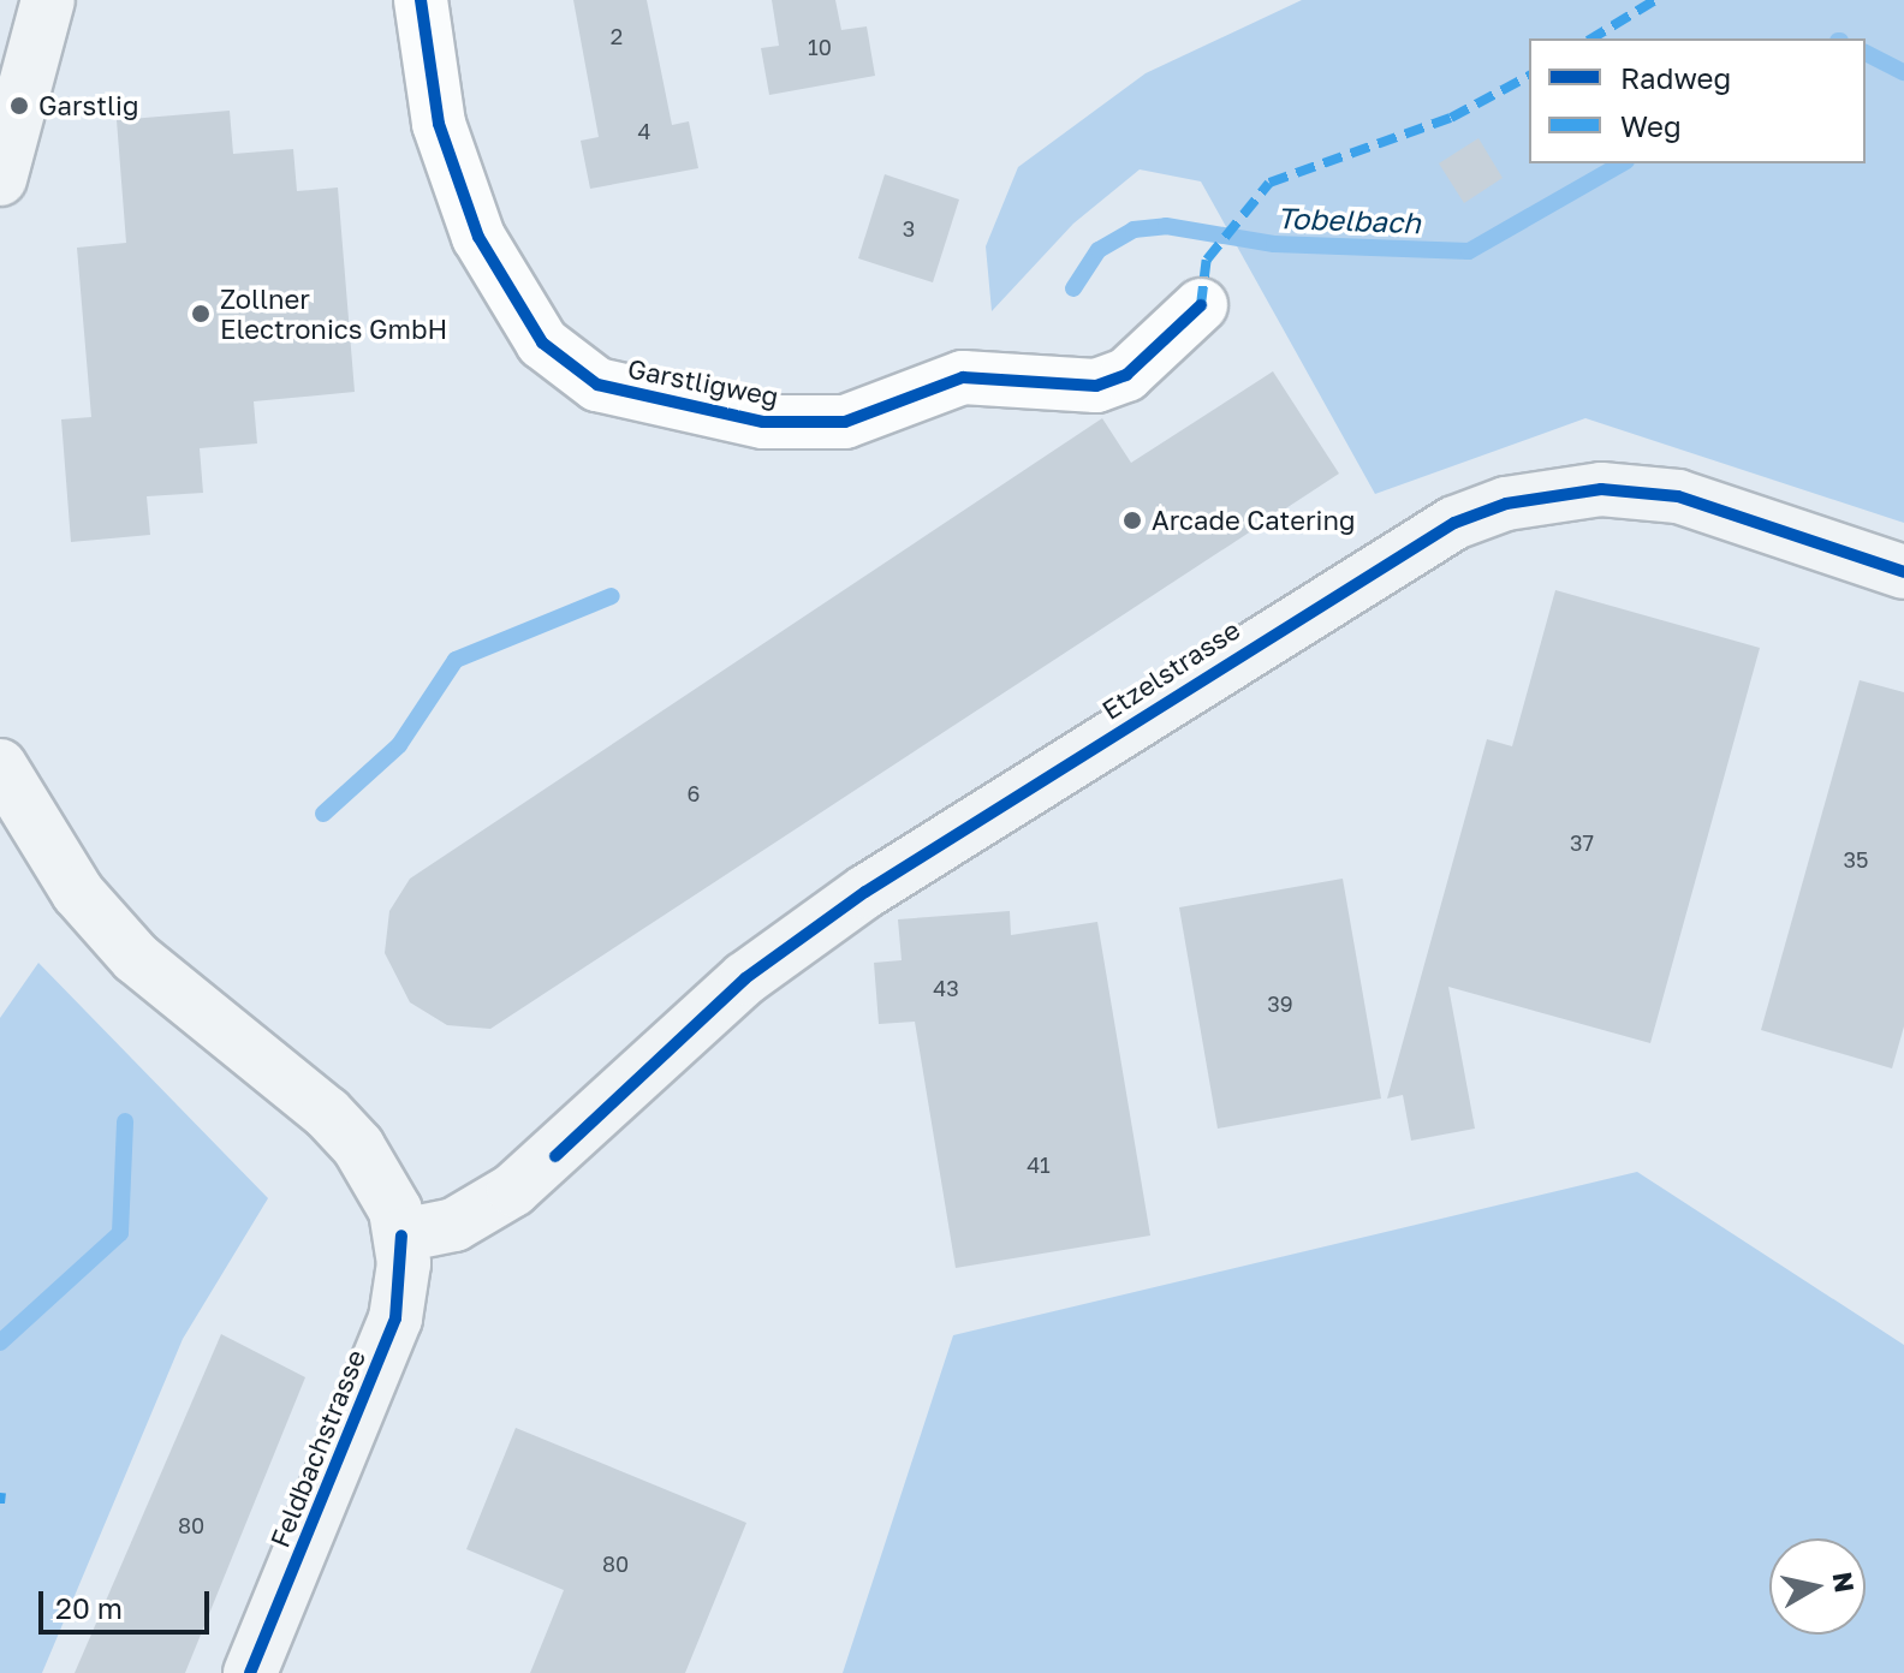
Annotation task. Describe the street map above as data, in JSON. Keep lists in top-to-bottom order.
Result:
{
  "streets": {
    "street": ["Garstligweg", "Etzelstrasse", "Feldbachstrasse"]
  },
  "crossings": [
    ["Etzelstrasse", "Feldbachstrasse"]
  ],
  "water": ["Tobelbach"],
  "places": ["Garstlig", "Zollner Electronics GmbH", "Arcade Catering"],
  "house_numbers": [
    "2",
    "10",
    "4",
    "3",
    "6",
    "37",
    "35",
    "43",
    "39",
    "41",
    "80",
    "80"
  ],
  "legend": ["Radweg", "Weg"],
  "scale_bar": "20 m",
  "north": "right"
}
